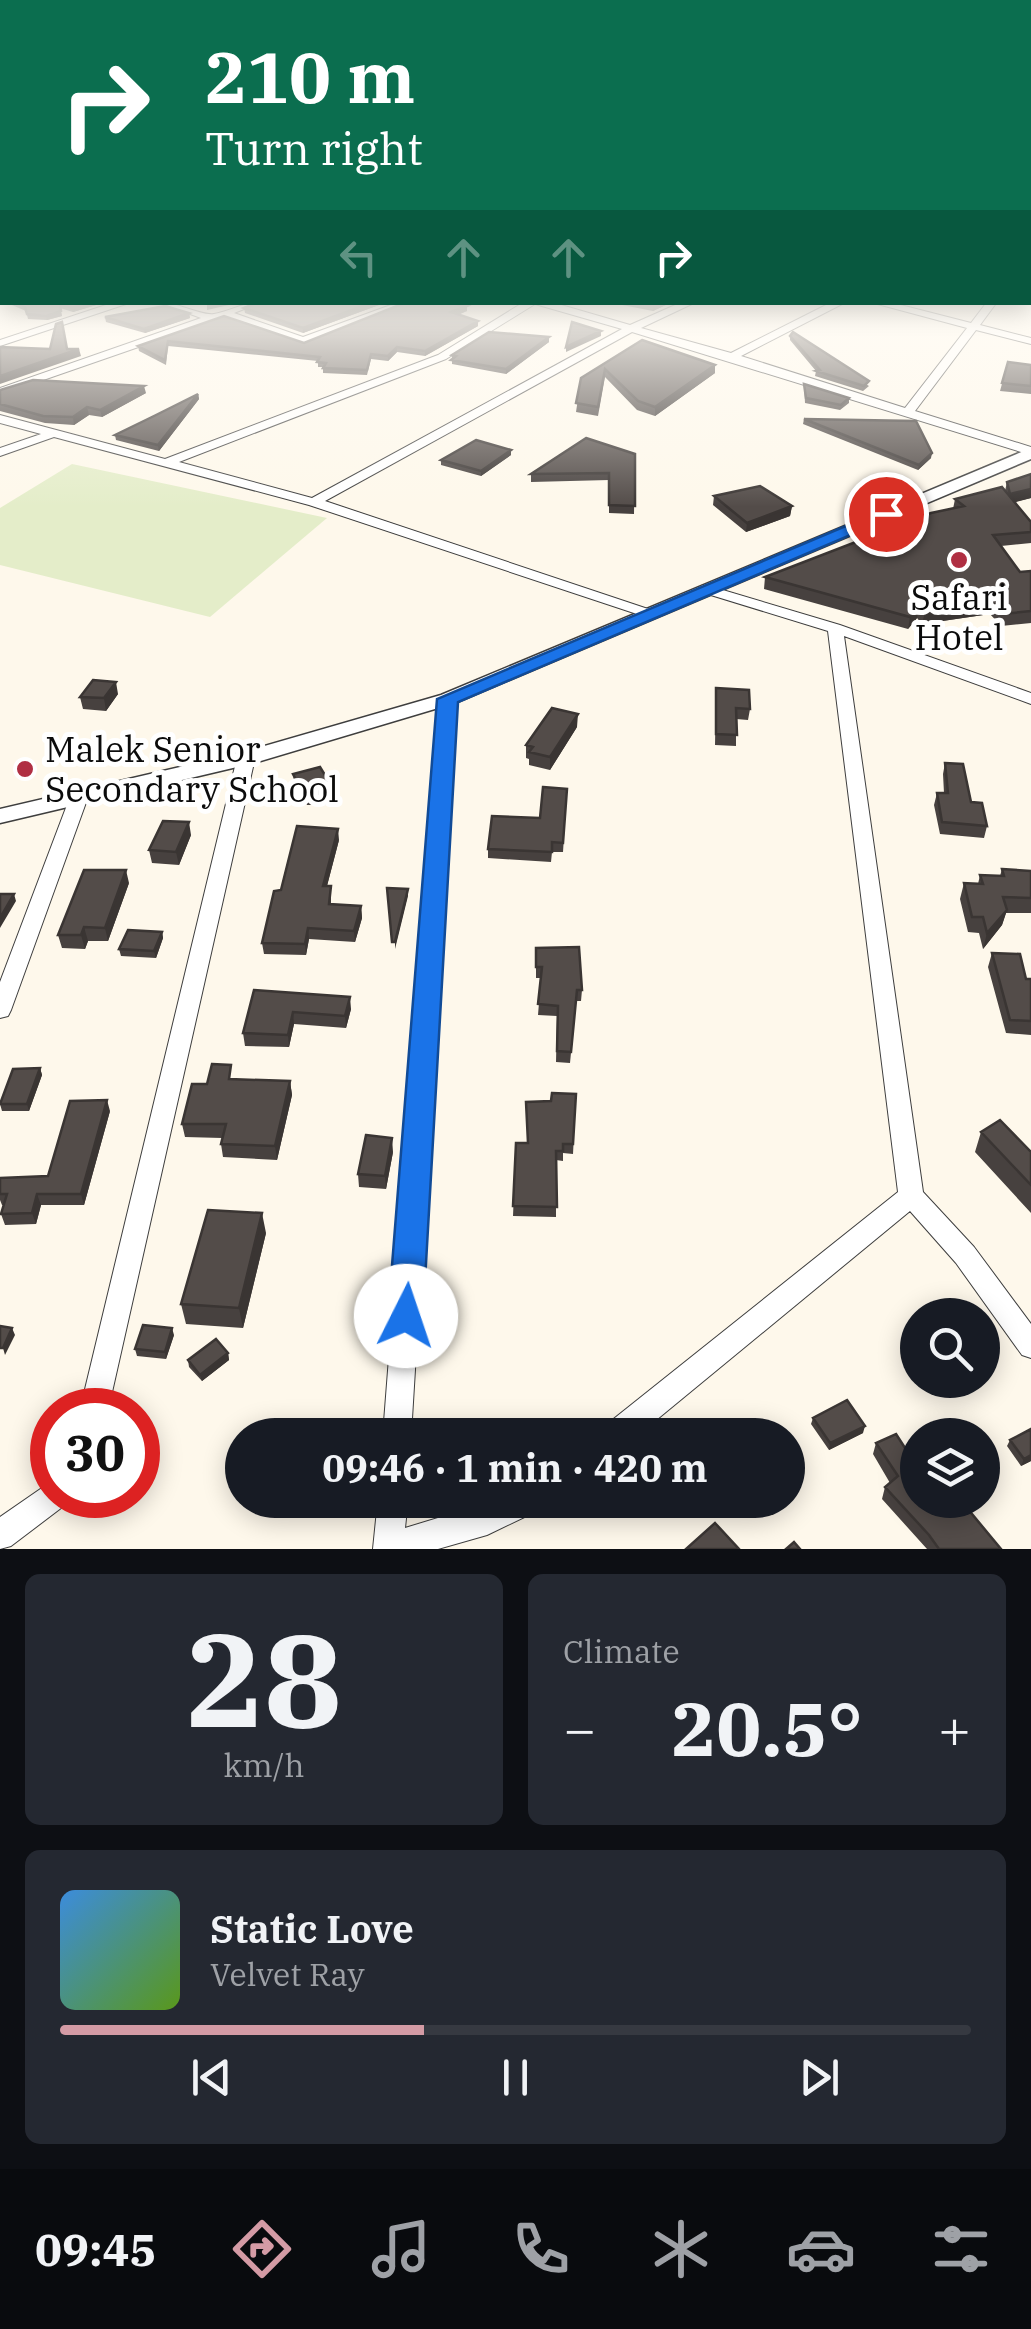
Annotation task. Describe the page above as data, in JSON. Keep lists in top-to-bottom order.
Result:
{
  "places": ["Safari Hotel", "Malek Senior Secondary School"],
  "page": {
    "turn": ["210 m", "Turn right"],
    "limit": "30",
    "trip": "09:46 · 1 min · 420 m",
    "tile": [
      ["28", "km/h"],
      "Climate"
    ],
    "heat": ["−", "20.5°", "+"],
    "song": ["Static Love", "Velvet Ray"],
    "tabs": "09:45"
  }
}
